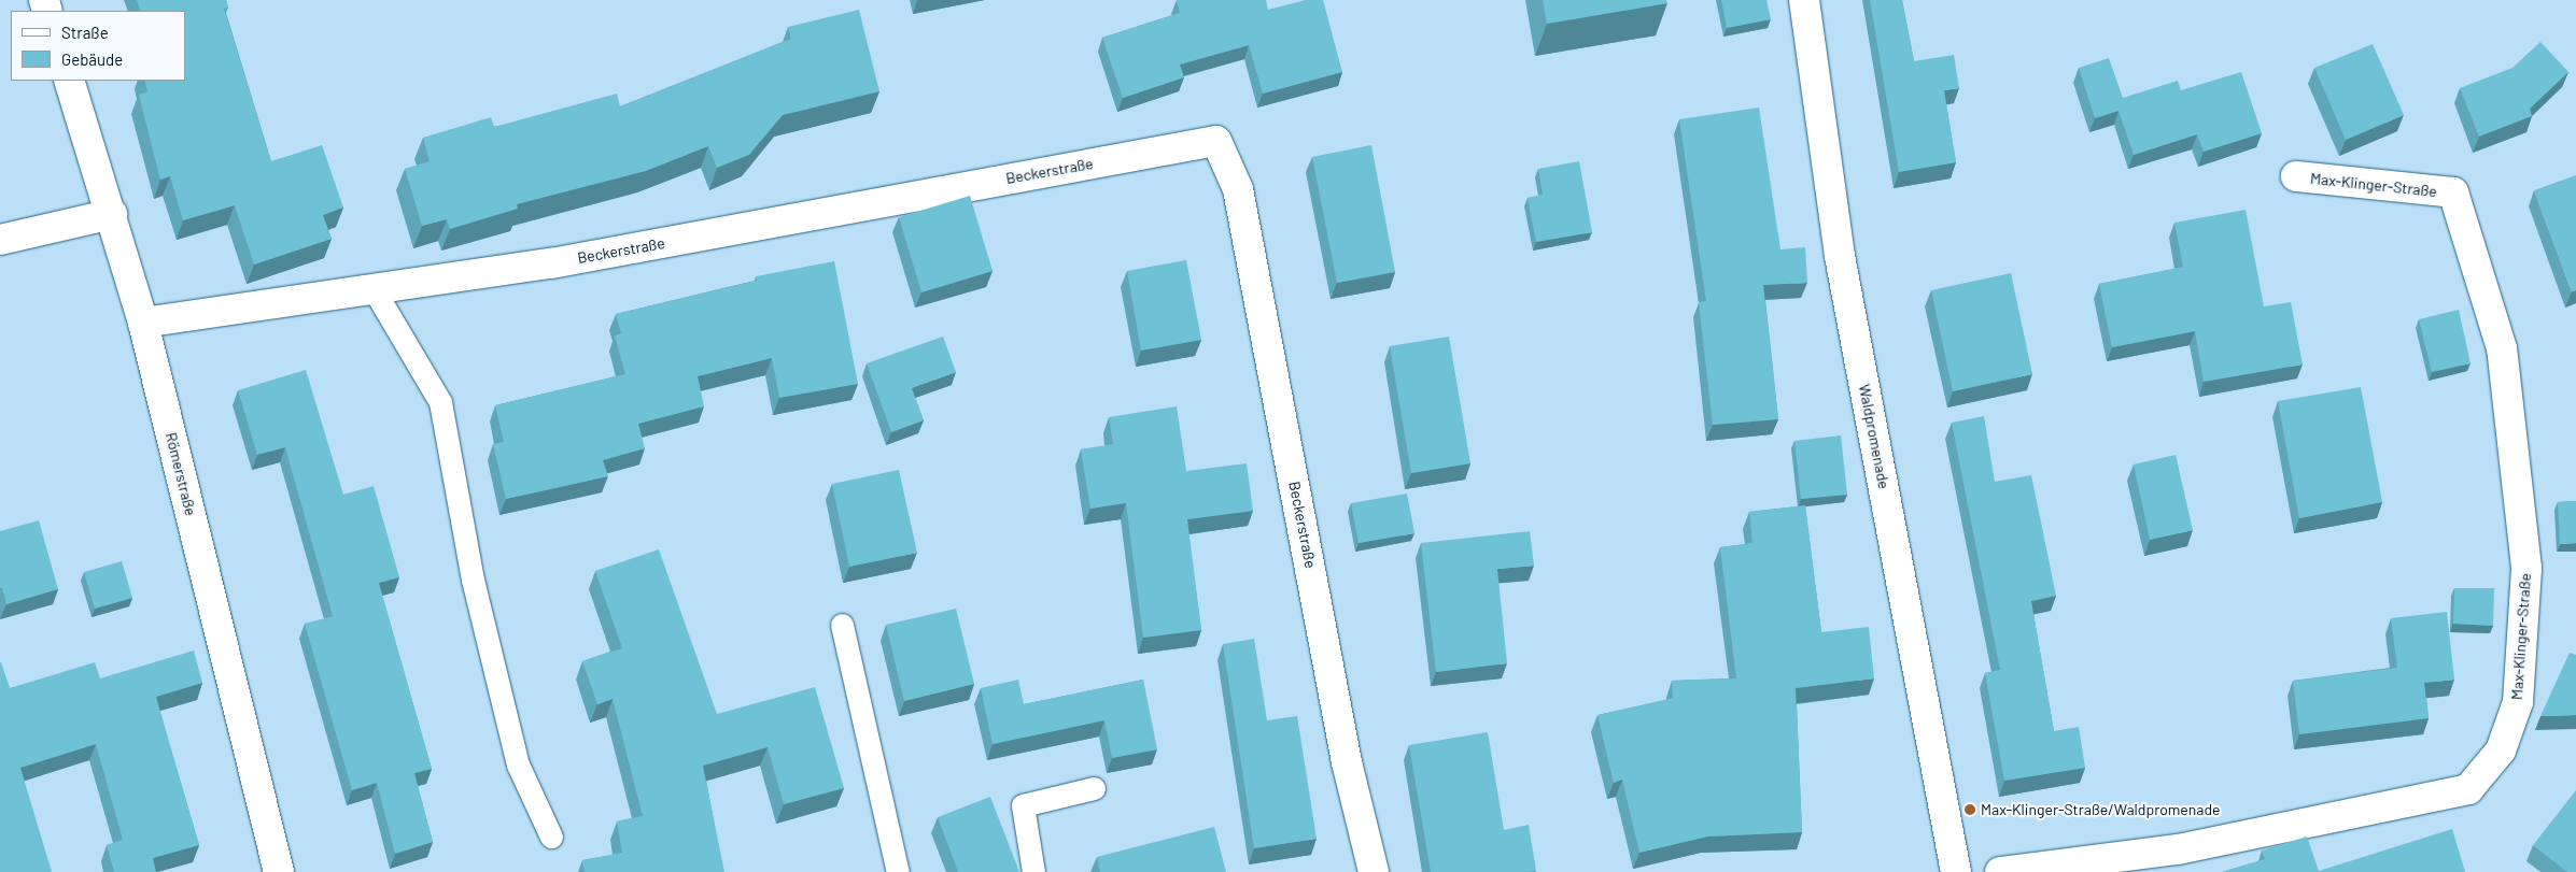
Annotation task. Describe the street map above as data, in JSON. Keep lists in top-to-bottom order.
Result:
{
  "streets": {
    "street": [
      "Beckerstraße",
      "Max-Klinger-Straße",
      "Waldpromenade",
      "Römerstraße"
    ]
  },
  "crossings": [
    ["Beckerstraße", "Römerstraße"]
  ],
  "places": ["Max-Klinger-Straße/Waldpromenade"],
  "legend": ["Straße", "Gebäude"]
}
